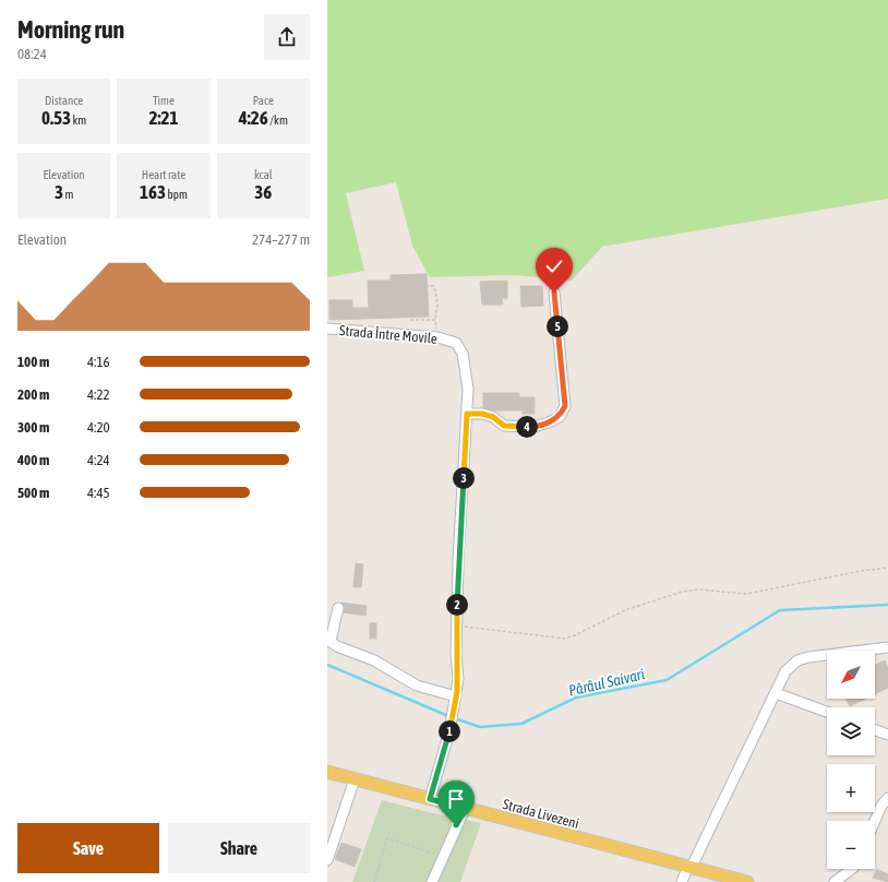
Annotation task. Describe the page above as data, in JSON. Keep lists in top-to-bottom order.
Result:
{
  "streets": {
    "main road": ["Strada Livezeni"],
    "street": ["Strada Între Movile"]
  },
  "crossings": [
    ["Strada Între Movile", "Strada Livezeni"]
  ],
  "water": ["Pârâul Saivari"],
  "north": "bottom left",
  "page": {
    "heading": ["Morning run", "08:24"],
    "stats": [
      ["Distance", "0.53 km"],
      ["Time", "2:21"],
      ["Pace", "4:26 /km"],
      ["Elevation", "3 m"],
      ["Heart rate", "163 bpm"],
      ["kcal", "36"]
    ],
    "chart": ["Elevation", "274–277 m"],
    "pins": [
      "5",
      "4",
      "3",
      "2",
      "1"
    ],
    "list": [
      {
        "name": "100 m",
        "note": "4:16"
      },
      {
        "name": "200 m",
        "note": "4:22"
      },
      {
        "name": "300 m",
        "note": "4:20"
      },
      {
        "name": "400 m",
        "note": "4:24"
      },
      {
        "name": "500 m",
        "note": "4:45"
      }
    ],
    "map_buttons": ["+", "−"],
    "buttons": ["Save", "Share"]
  }
}
